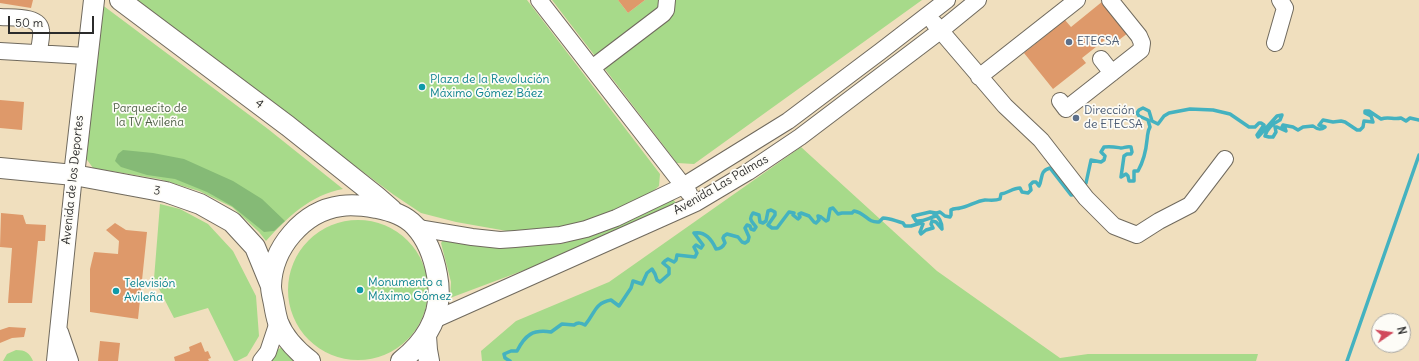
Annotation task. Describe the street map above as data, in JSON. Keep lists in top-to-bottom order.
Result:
{
  "streets": {
    "main road": ["4", "Avenida de los Deportes", "3"],
    "street": ["Avenida Las Palmas"]
  },
  "crossings": [
    ["Avenida de los Deportes", "3"]
  ],
  "parks": ["Parquecito de la TV Avileña"],
  "places": [
    "ETECSA",
    "Plaza de la Revolución Máximo Gómez Báez",
    "Dirección de ETECSA",
    "Monumento a Máximo Gómez",
    "Televisión Avileña"
  ],
  "scale_bar": "50 m",
  "north": "right"
}
